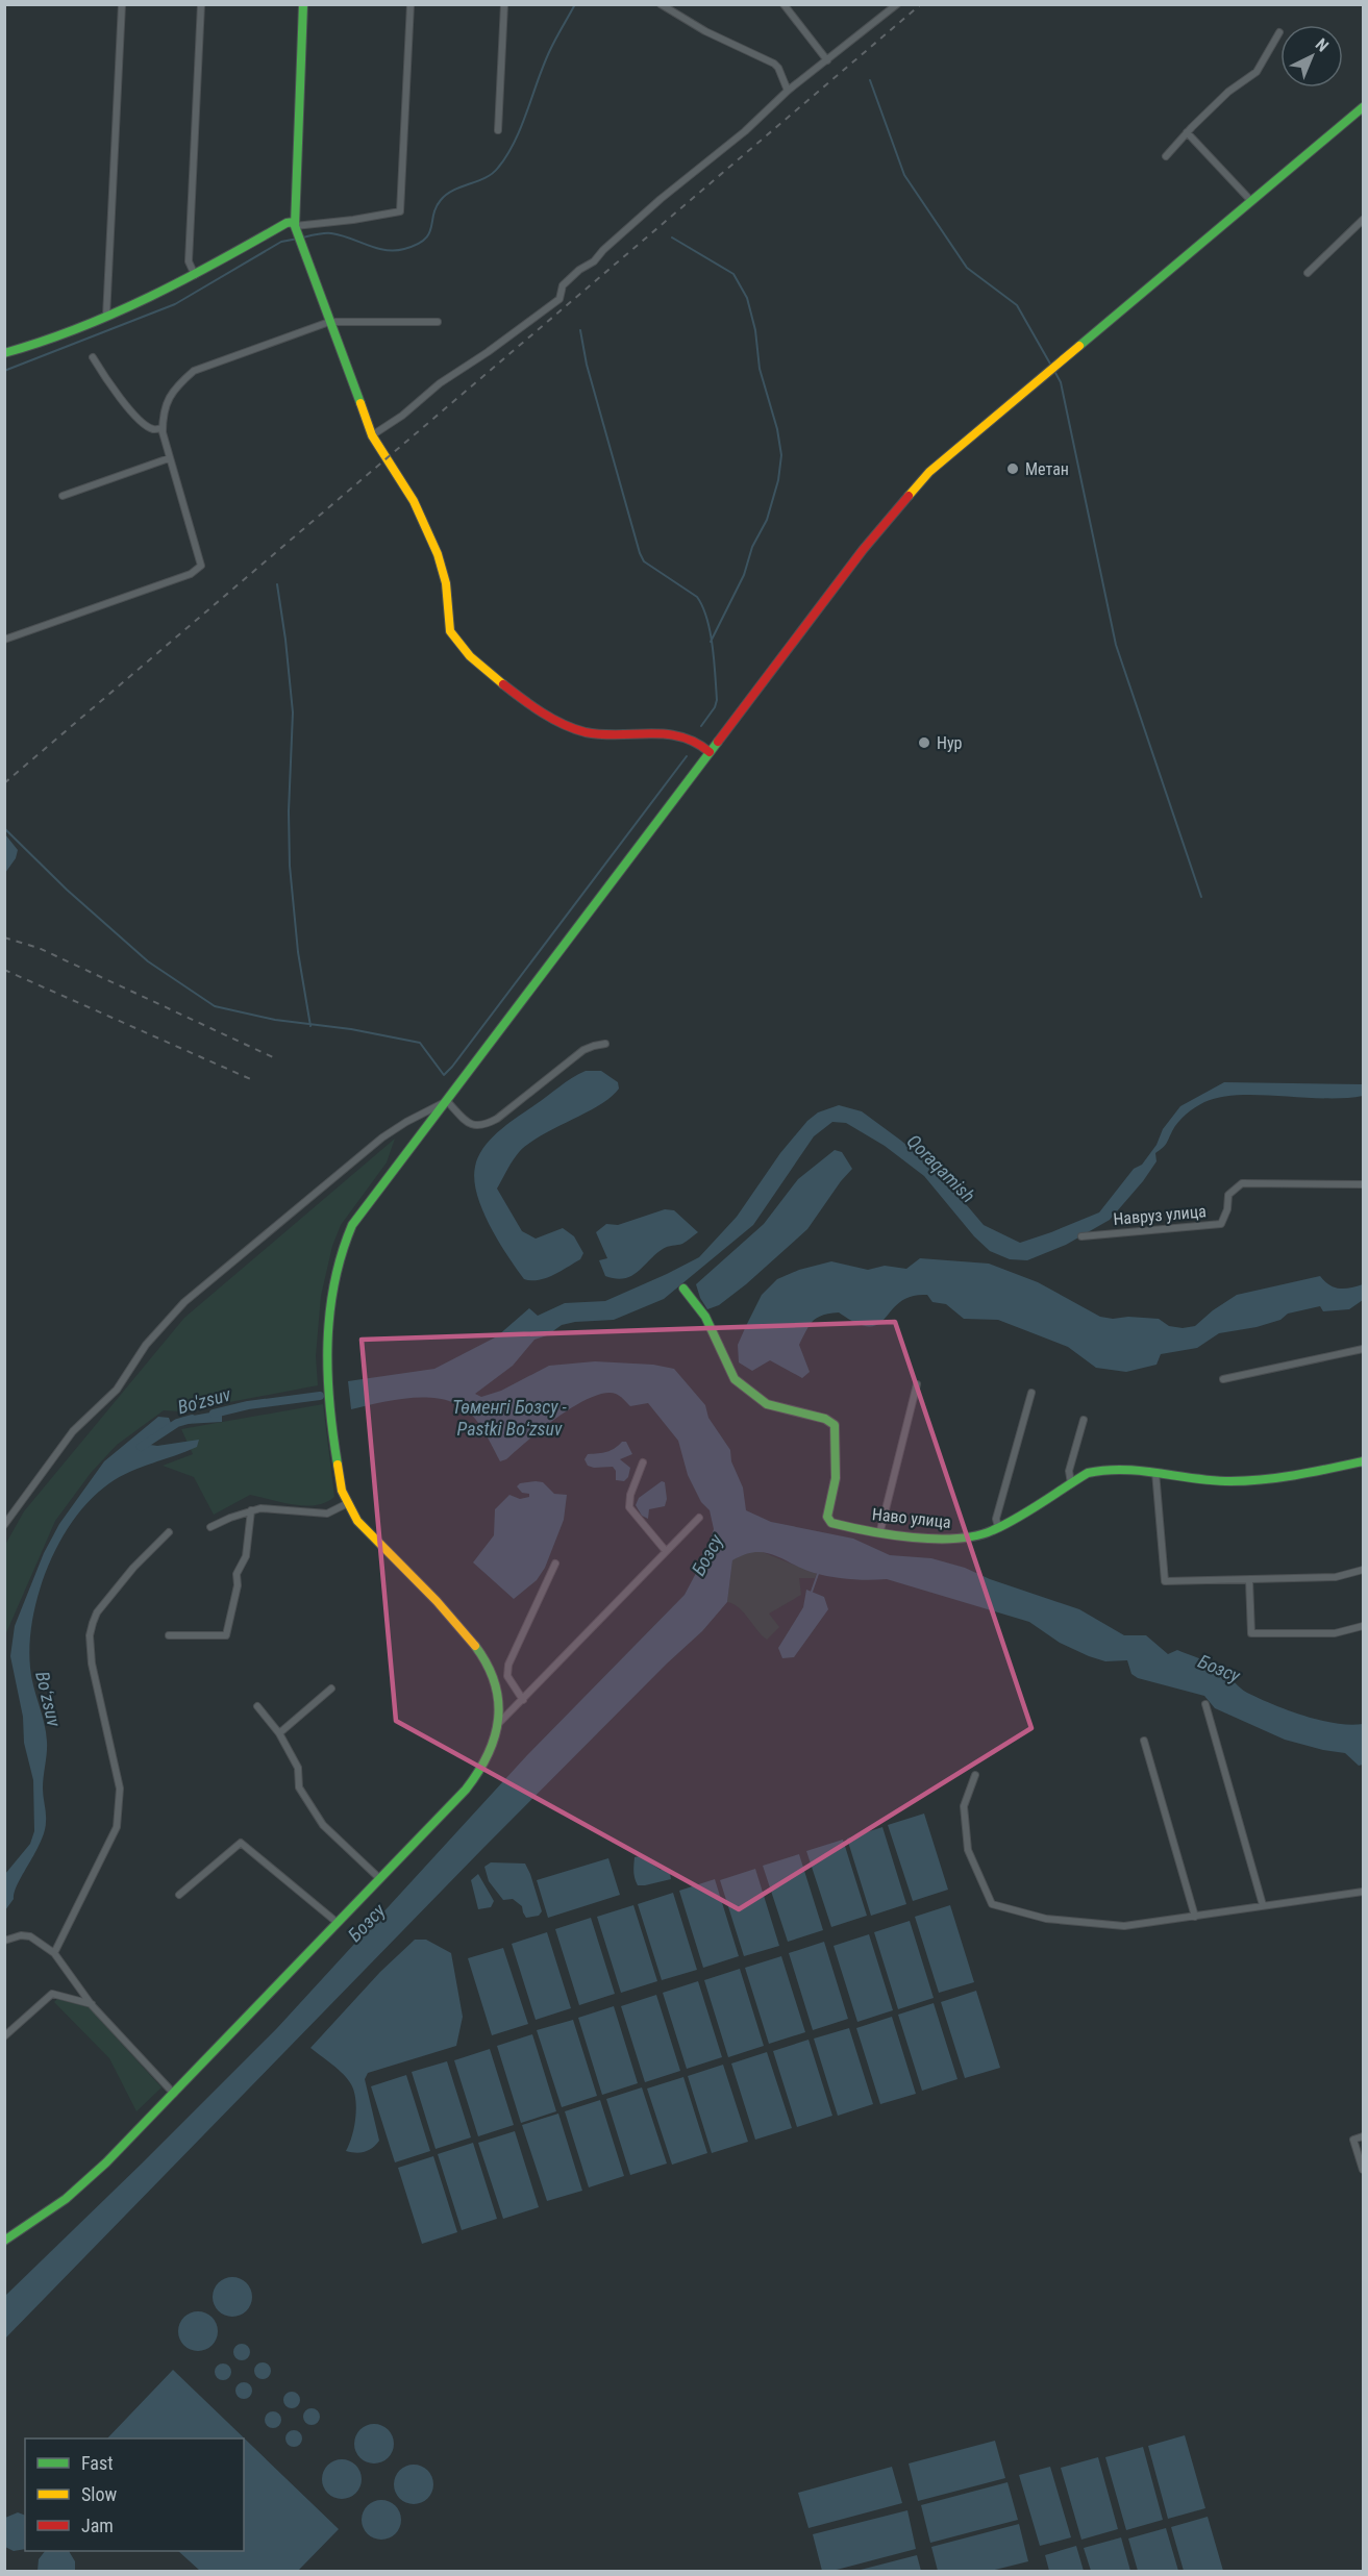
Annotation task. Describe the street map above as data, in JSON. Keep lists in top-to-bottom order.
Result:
{
  "streets": {
    "main road": ["Наво улица"],
    "street": ["Навруз улица"]
  },
  "water": [
    "Qoraqamish",
    "Bo'zsuv",
    "Төменгі Бозсу - Pastki Boʻzsuv",
    "Бозсу",
    "Boʻzsuv"
  ],
  "places": ["Метан", "Нур"],
  "legend": ["Fast", "Slow", "Jam"],
  "north": "top right"
}
